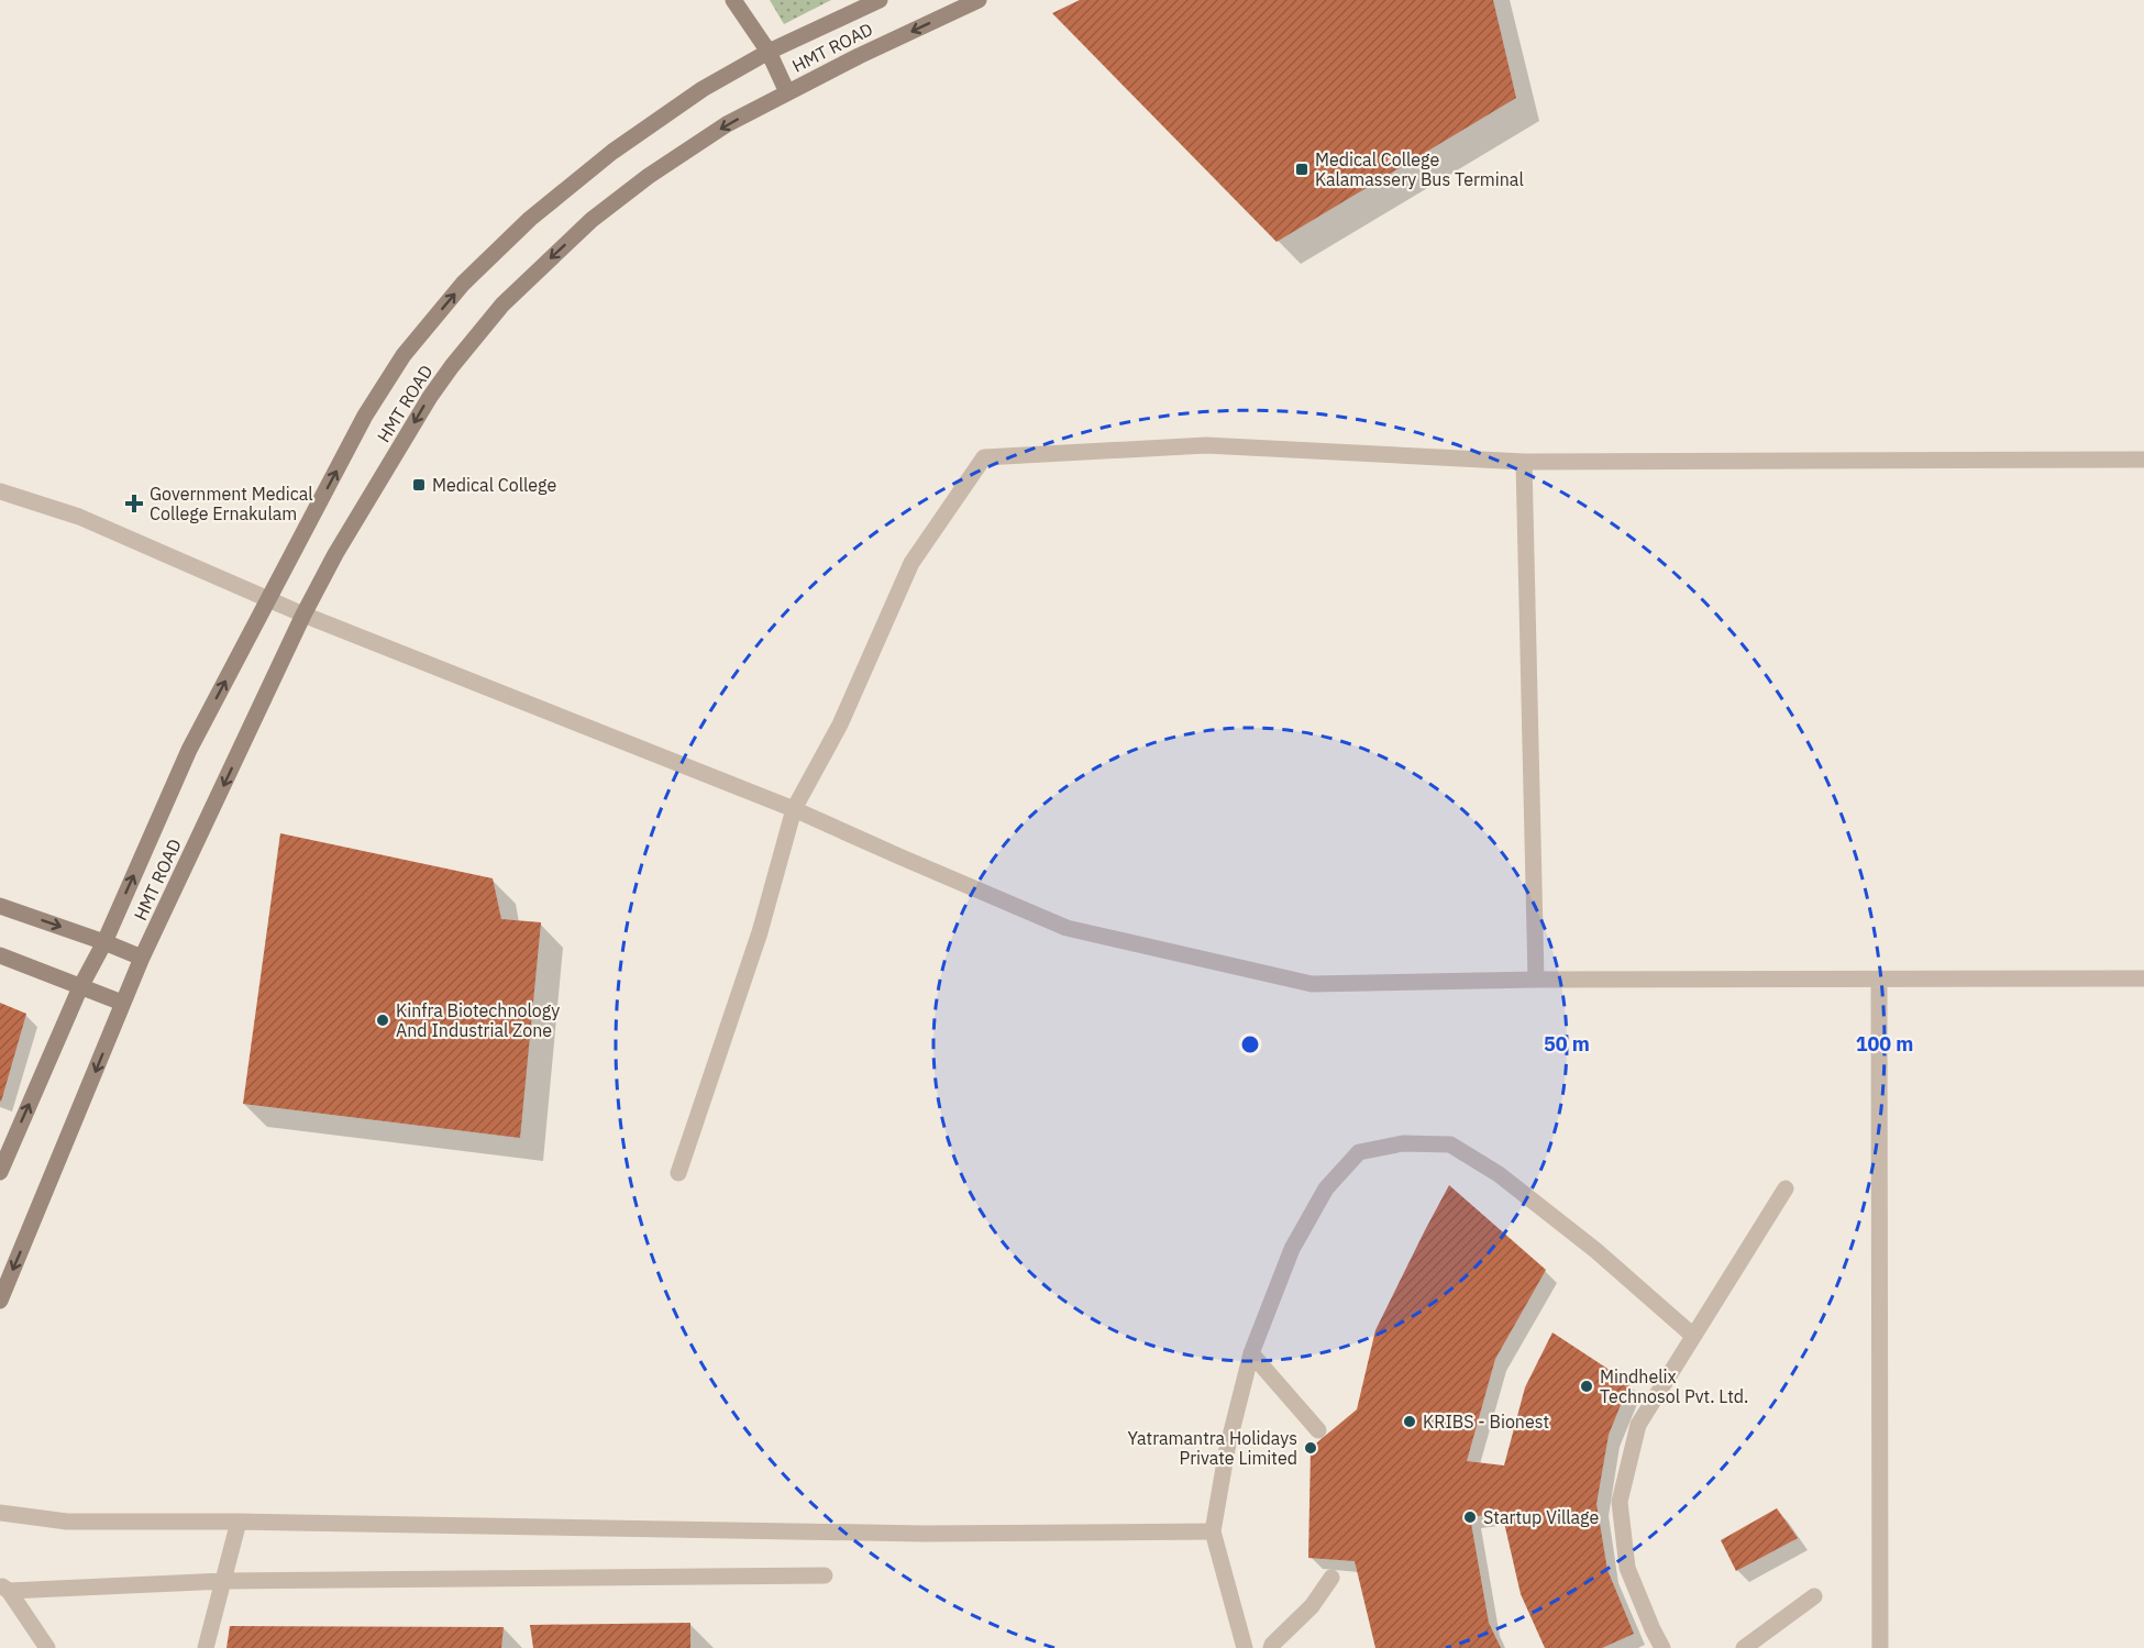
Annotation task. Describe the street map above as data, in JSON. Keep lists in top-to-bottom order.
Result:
{
  "streets": {
    "main road": ["HMT ROAD"]
  },
  "places": {
    "transit": ["Medical College Kalamassery Bus Terminal", "Medical College"],
    "health": ["Government Medical College Ernakulam"],
    "other": [
      "Kinfra Biotechnology And Industrial Zone",
      "Mindhelix Technosol Pvt. Ltd.",
      "KRIBS - Bionest",
      "Yatramantra Holidays Private Limited",
      "Startup Village"
    ]
  },
  "rings": ["50 m", "100 m"]
}
